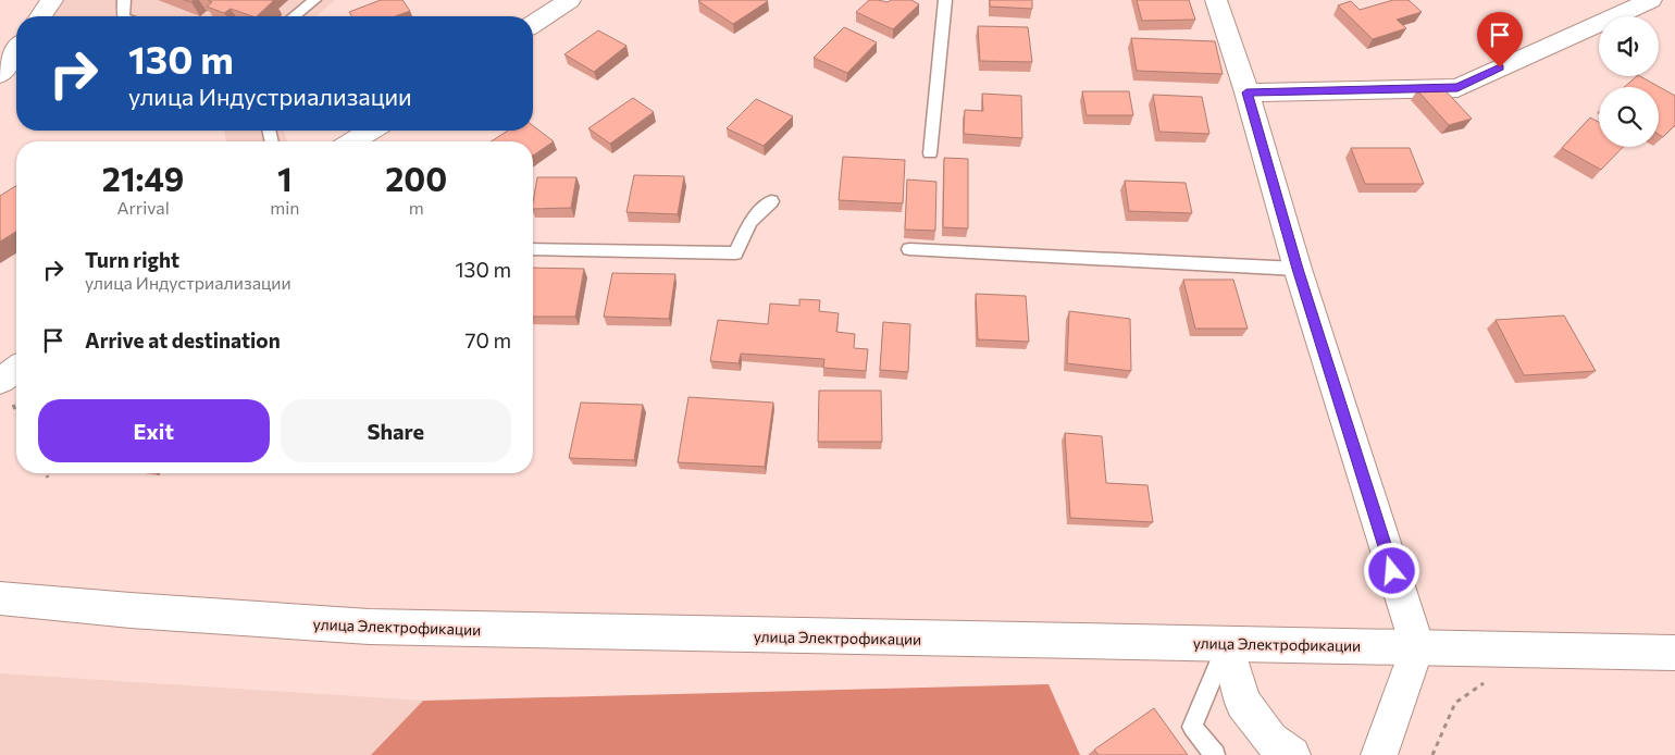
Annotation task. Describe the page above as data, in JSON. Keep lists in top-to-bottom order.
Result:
{
  "streets": {
    "street": ["улица Электрофикации"]
  },
  "page": {
    "turn": ["130 m", "улица Индустриализации"],
    "eta": [
      "21:49",
      "Arrival",
      "1",
      "min",
      "200",
      "m"
    ],
    "list": [
      {
        "name": "Turn right",
        "note": "улица Индустриализации",
        "value": "130 m"
      },
      {
        "name": "Arrive at destination",
        "value": "70 m"
      }
    ],
    "buttons": ["Exit", "Share"]
  }
}
